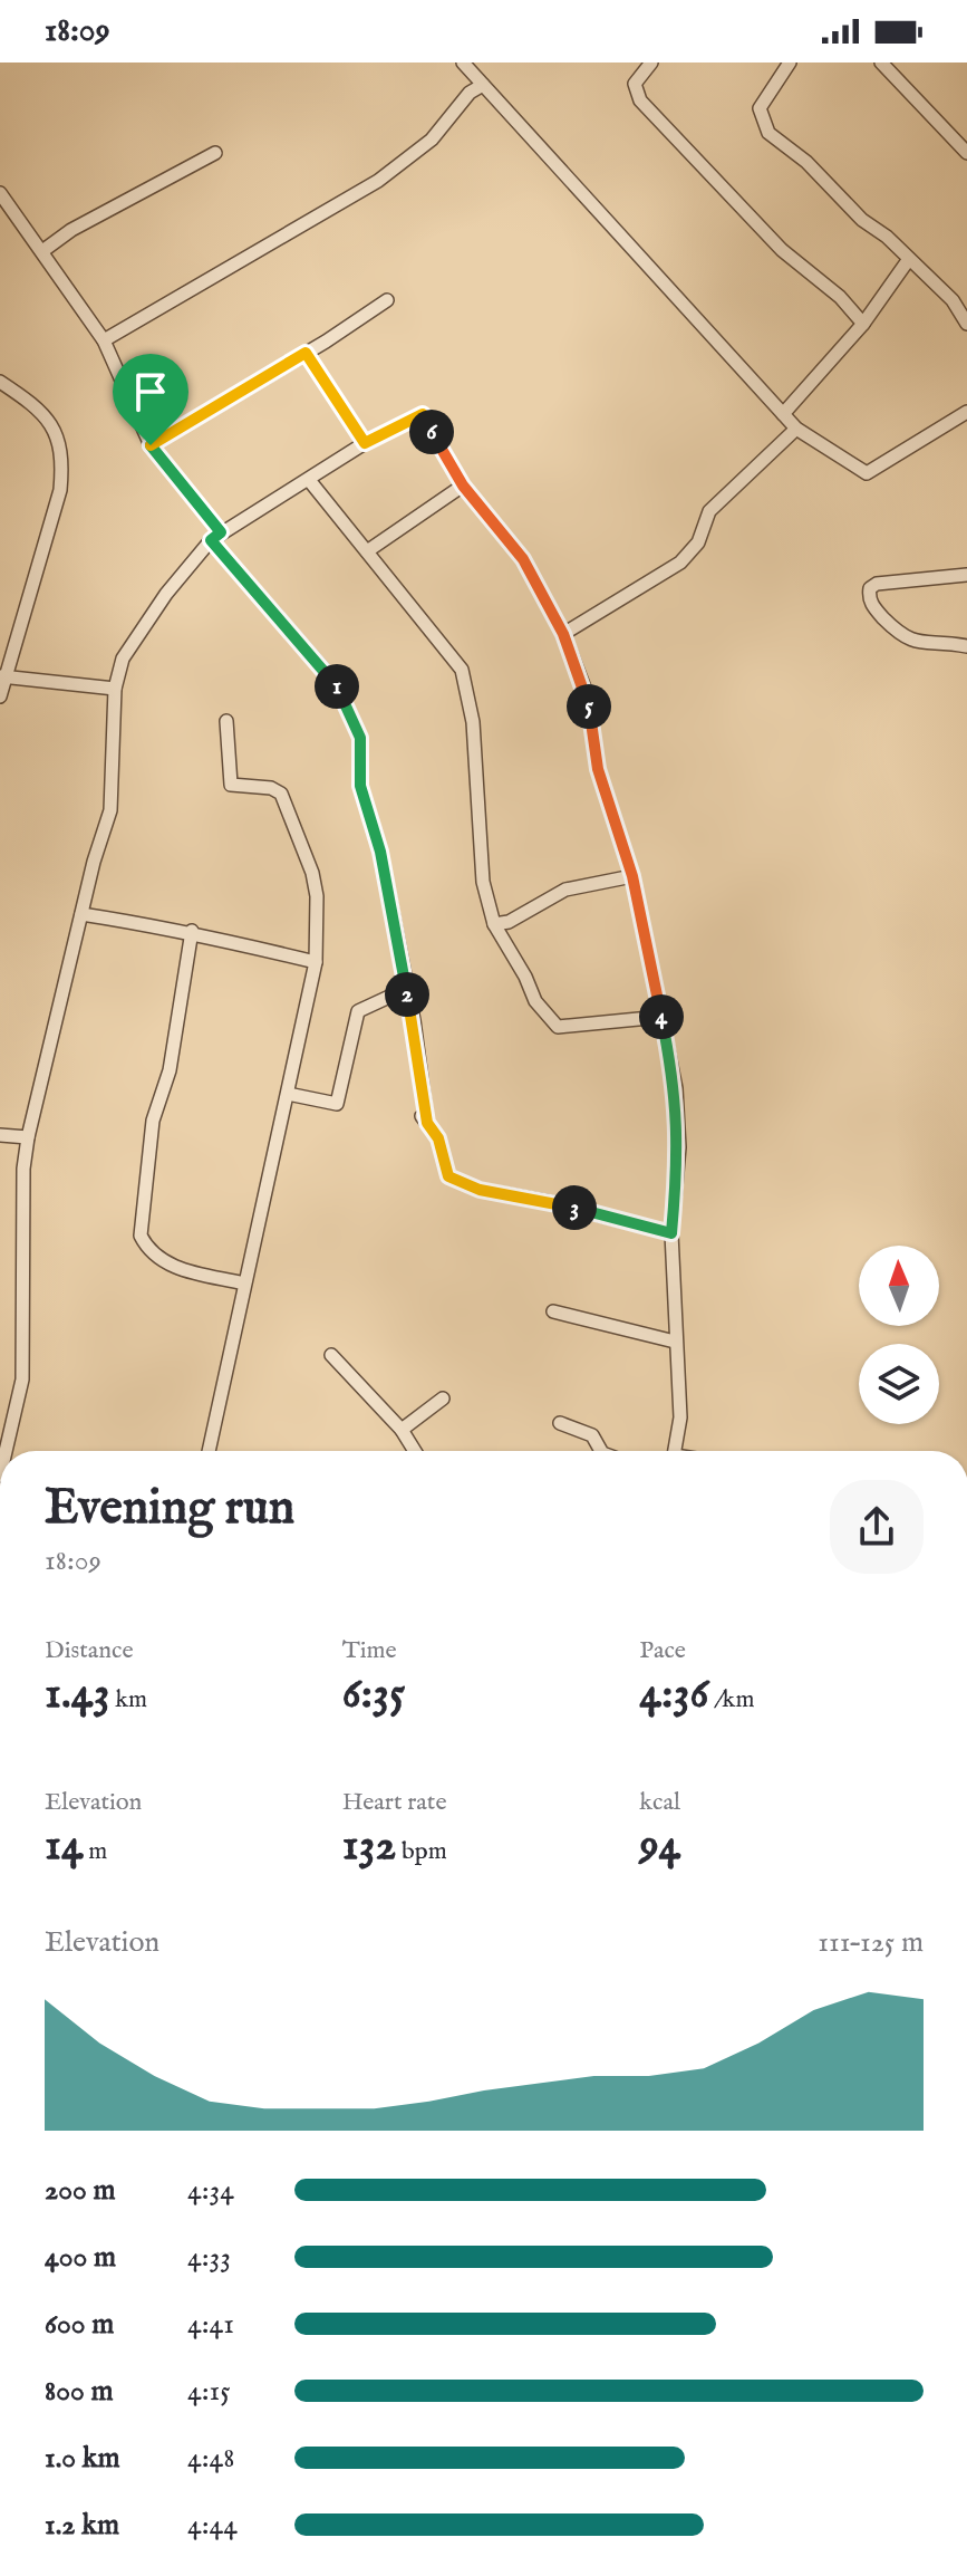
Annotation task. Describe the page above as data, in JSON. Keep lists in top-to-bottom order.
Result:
{
  "north": "top",
  "page": {
    "status": "18:09",
    "pins": [
      "6",
      "1",
      "5",
      "2",
      "4",
      "3"
    ],
    "heading": ["Evening run", "18:09"],
    "stats": [
      ["Distance", "1.43 km"],
      ["Time", "6:35"],
      ["Pace", "4:36 /km"],
      ["Elevation", "14 m"],
      ["Heart rate", "132 bpm"],
      ["kcal", "94"]
    ],
    "chart": ["Elevation", "111–125 m"],
    "list": [
      {
        "name": "200 m",
        "note": "4:34"
      },
      {
        "name": "400 m",
        "note": "4:33"
      },
      {
        "name": "600 m",
        "note": "4:41"
      },
      {
        "name": "800 m",
        "note": "4:15"
      },
      {
        "name": "1.0 km",
        "note": "4:48"
      },
      {
        "name": "1.2 km",
        "note": "4:44"
      }
    ]
  }
}
